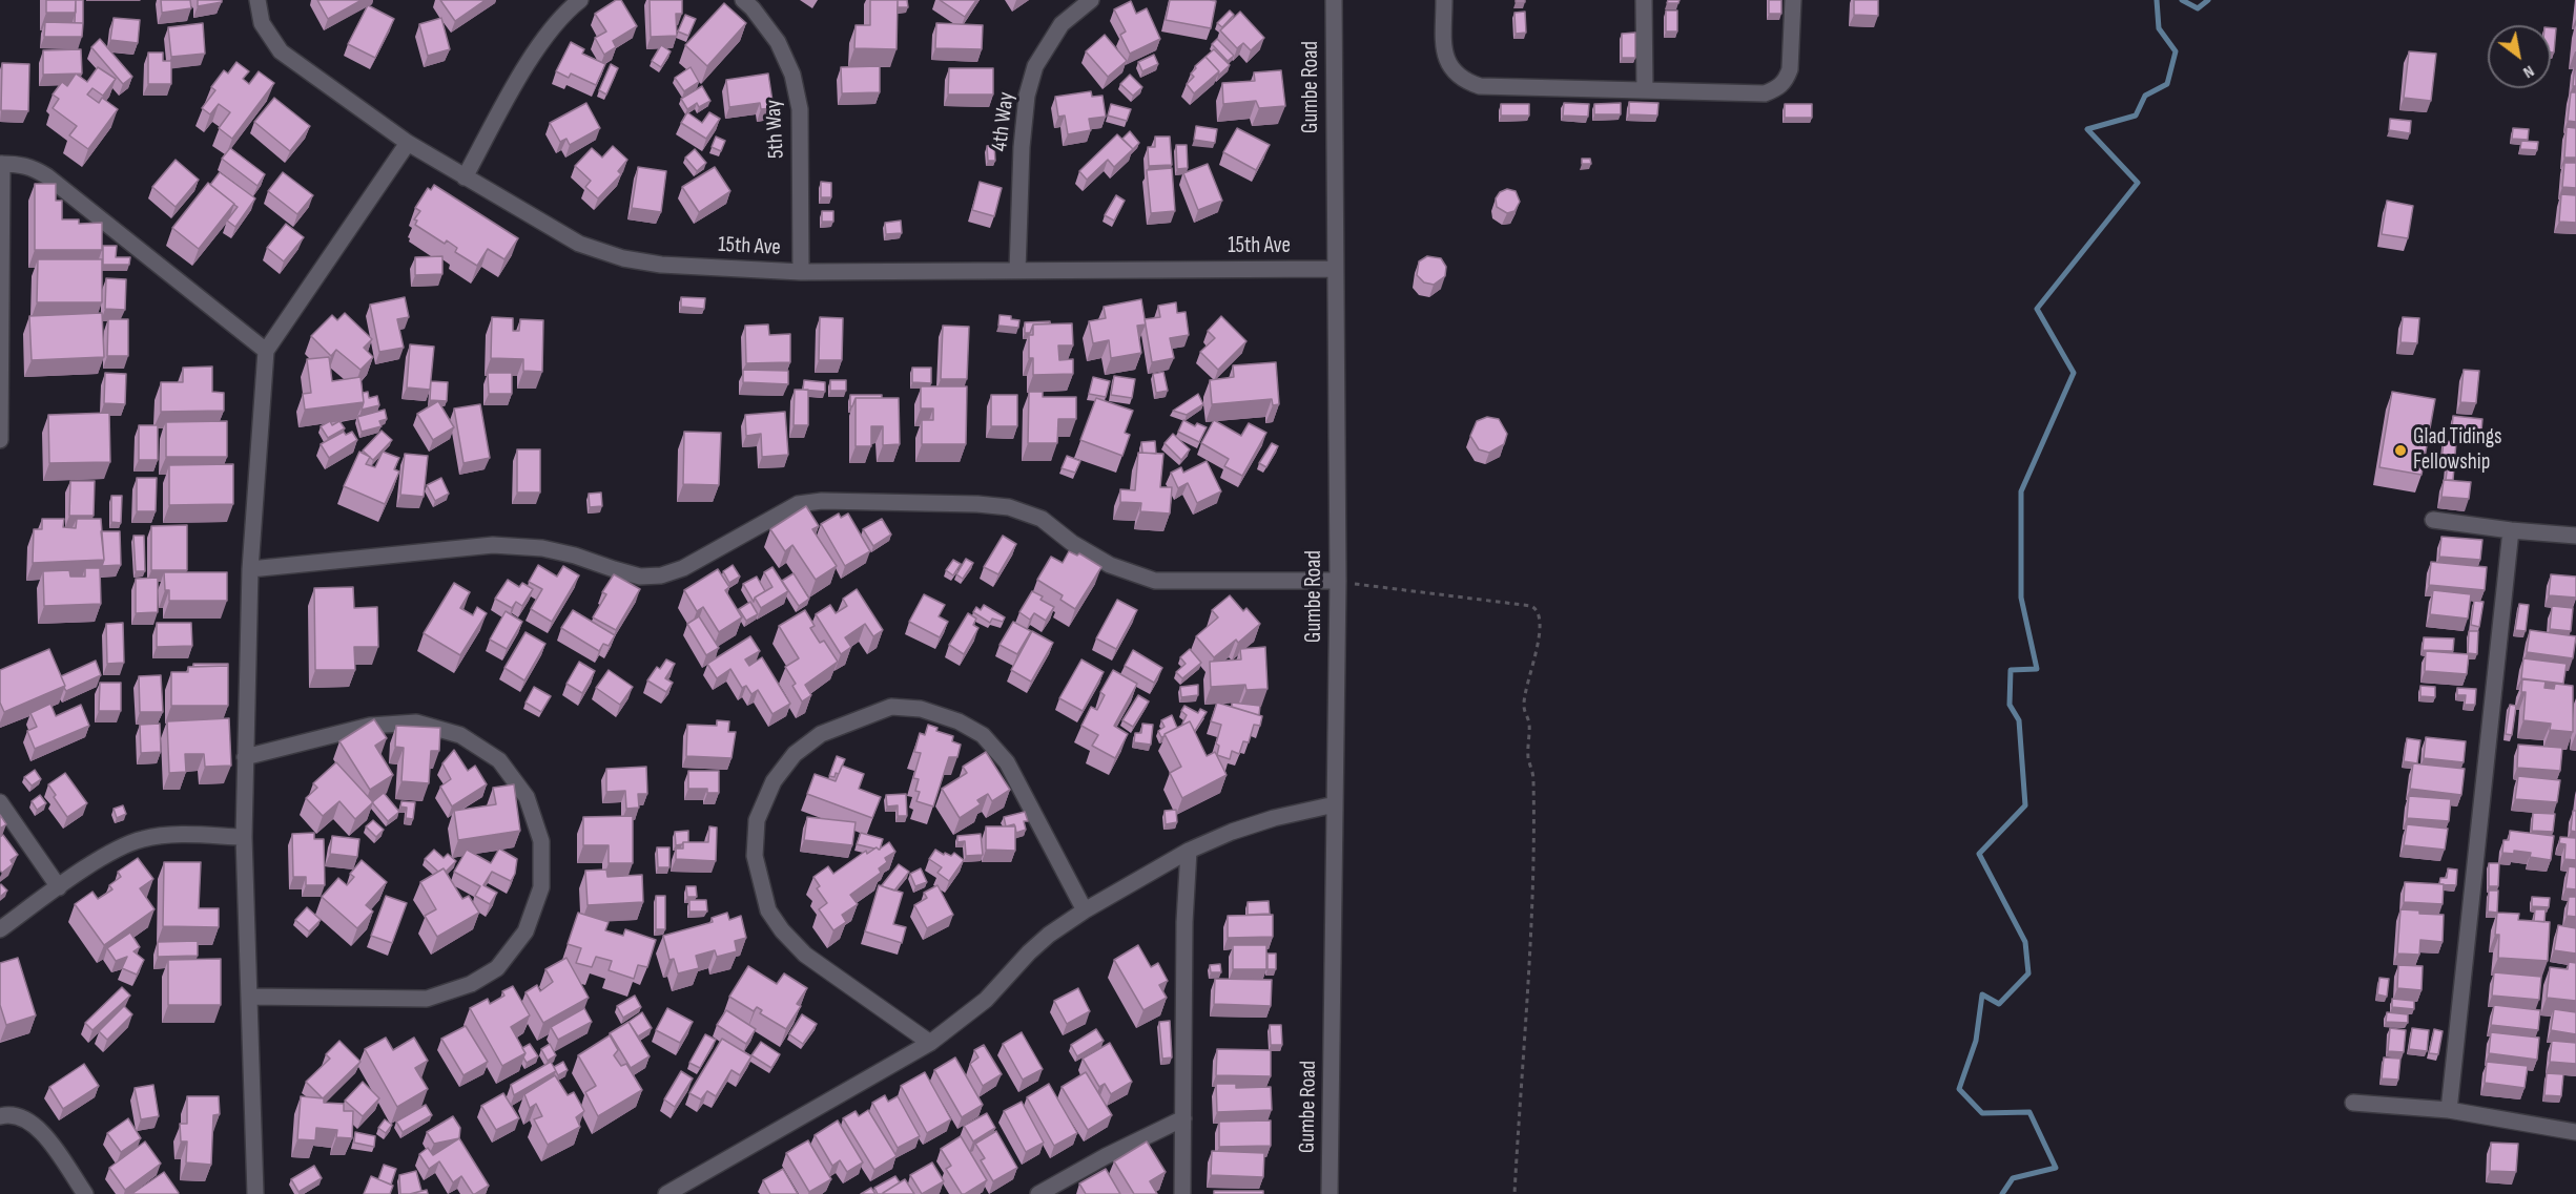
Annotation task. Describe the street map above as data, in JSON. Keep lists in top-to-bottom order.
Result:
{
  "streets": {
    "street": [
      "Gumbe Road",
      "4th Way",
      "5th Way",
      "15th Ave"
    ]
  },
  "crossings": [
    ["Gumbe Road", "15th Ave"],
    ["4th Way", "15th Ave"],
    ["5th Way", "15th Ave"]
  ],
  "places": ["Glad Tidings Fellowship"],
  "north": "bottom right"
}
